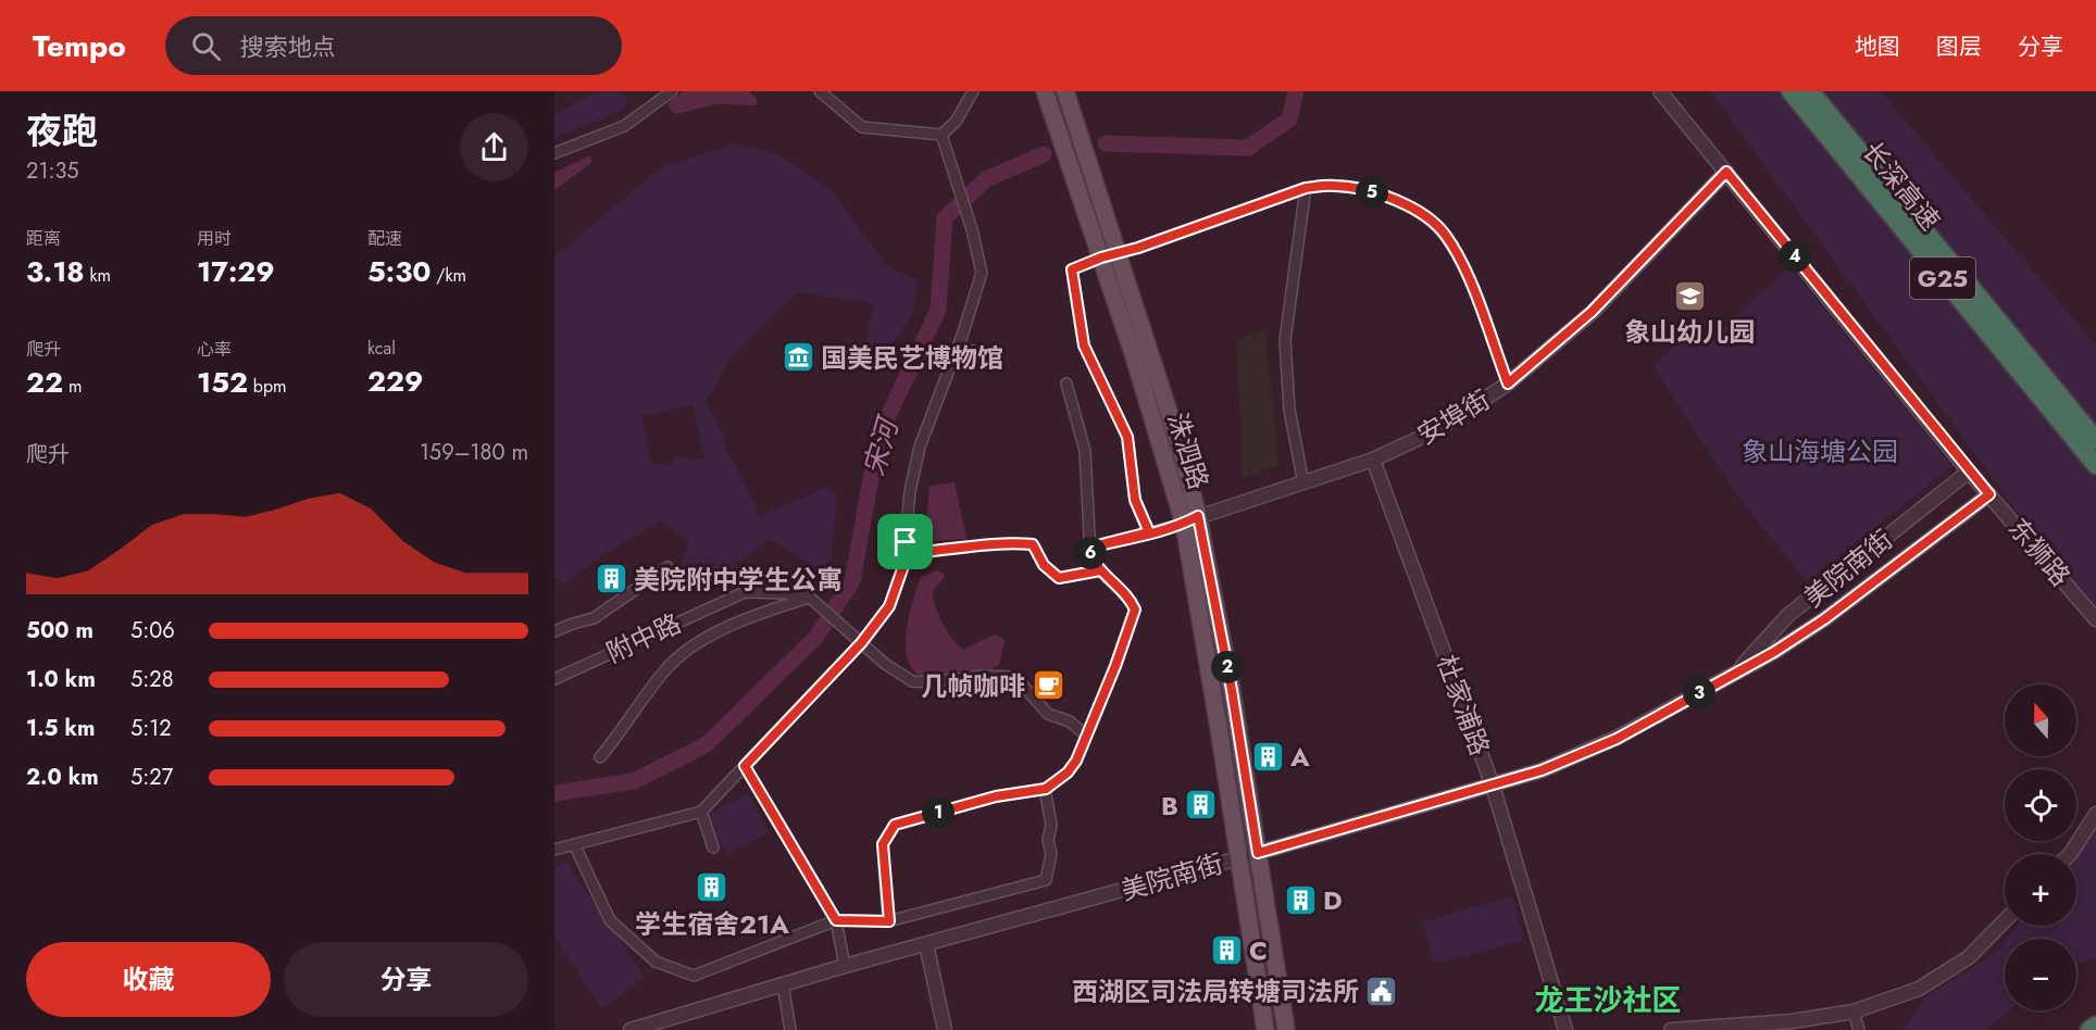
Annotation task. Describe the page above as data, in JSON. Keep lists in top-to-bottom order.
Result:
{
  "streets": {
    "highway": ["长深高速", "G25"],
    "main road": ["洙泗路"],
    "street": [
      "安埠街",
      "东狮路",
      "美院南街",
      "附中路",
      "杜家浦路"
    ]
  },
  "crossings": [
    ["安埠街", "洙泗路"],
    ["安埠街", "东狮路"],
    ["安埠街", "杜家浦路"],
    ["洙泗路", "美院南街"],
    ["东狮路", "美院南街"],
    ["美院南街", "杜家浦路"]
  ],
  "districts": ["龙王沙社区"],
  "water": ["宋河"],
  "parks": ["象山海塘公园"],
  "places": {
    "school or university": ["象山幼儿园"],
    "museum": ["国美民艺博物馆"],
    "building": [
      "美院附中学生公寓",
      "A",
      "B",
      "学生宿舍21A",
      "D",
      "C"
    ],
    "cafe": ["几帧咖啡"],
    "public building": ["西湖区司法局转塘司法所"]
  },
  "north": "top",
  "page": {
    "header": "Tempo",
    "search": "搜索地点",
    "nav": ["地图", "图层", "分享"],
    "heading": ["夜跑", "21:35"],
    "pins": [
      "5",
      "4",
      "6",
      "2",
      "3",
      "1"
    ],
    "stats": [
      ["距离", "3.18 km"],
      ["用时", "17:29"],
      ["配速", "5:30 /km"],
      ["爬升", "22 m"],
      ["心率", "152 bpm"],
      ["kcal", "229"]
    ],
    "chart": ["爬升", "159–180 m"],
    "list": [
      {
        "name": "500 m",
        "note": "5:06"
      },
      {
        "name": "1.0 km",
        "note": "5:28"
      },
      {
        "name": "1.5 km",
        "note": "5:12"
      },
      {
        "name": "2.0 km",
        "note": "5:27"
      }
    ],
    "map_buttons": ["+", "−"],
    "buttons": ["收藏", "分享"]
  }
}
